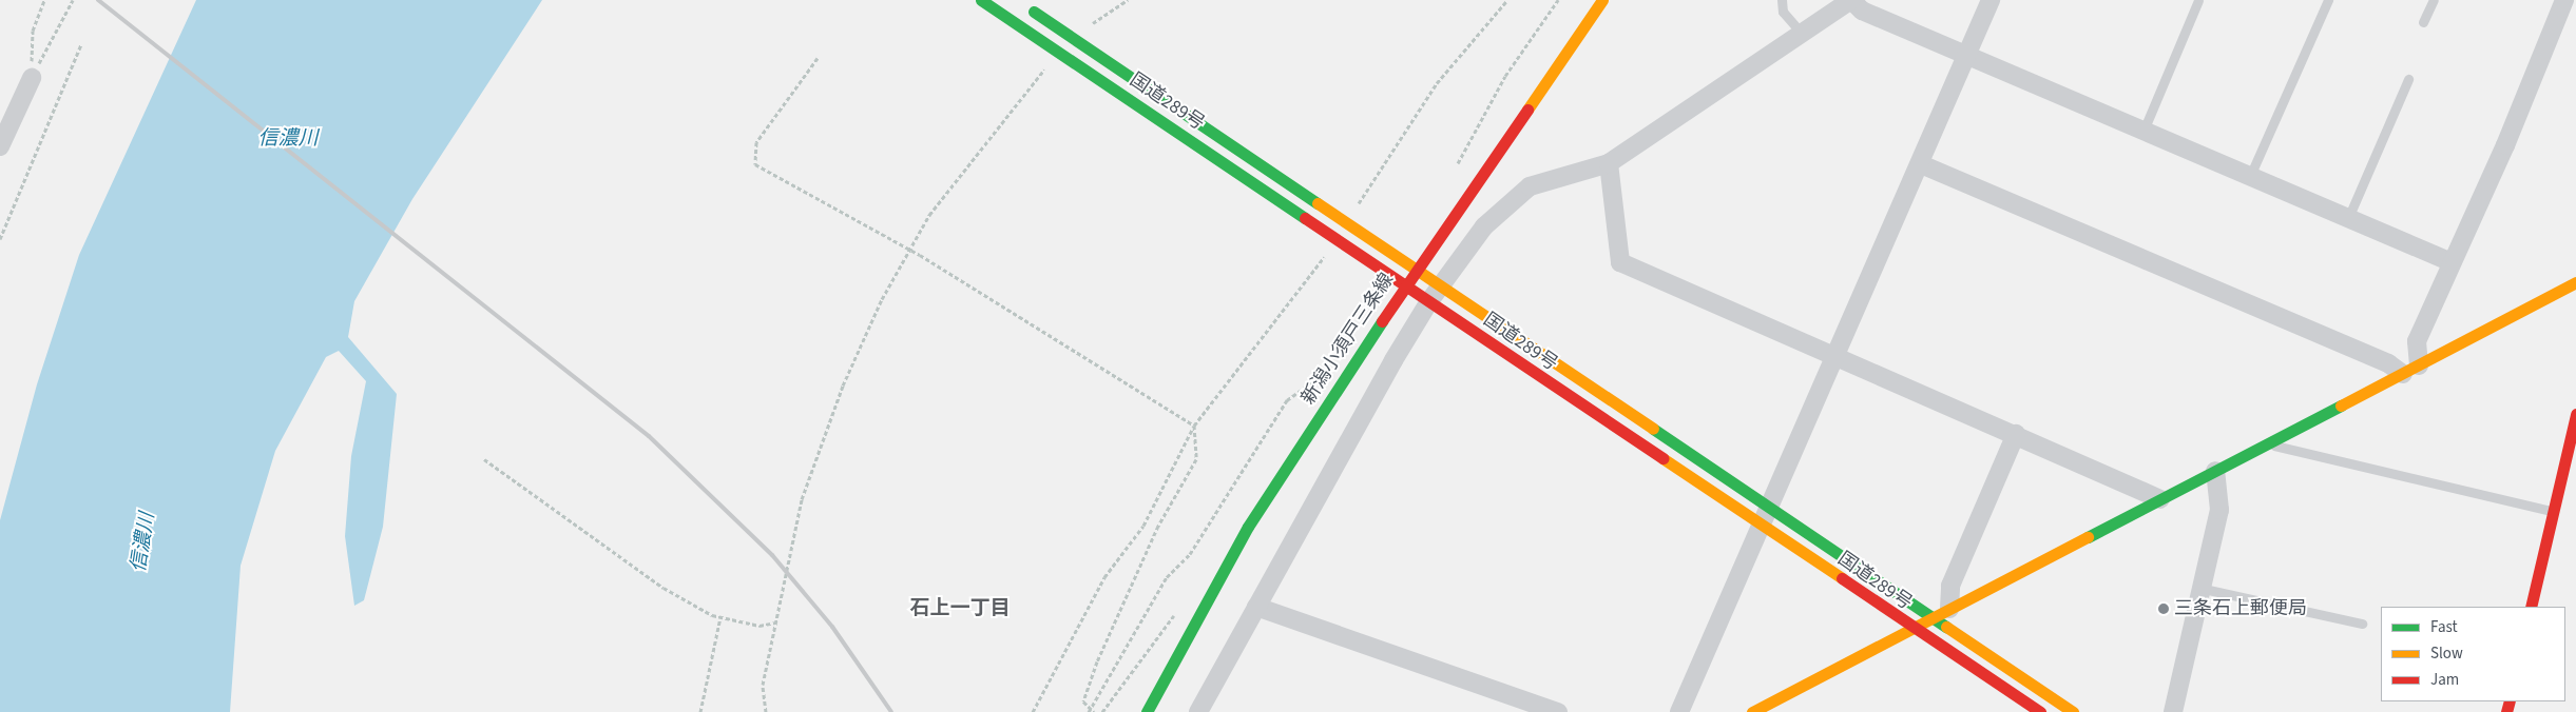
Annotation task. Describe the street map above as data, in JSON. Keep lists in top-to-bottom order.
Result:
{
  "streets": {
    "main road": ["国道289号", "新潟小須戸三条線"]
  },
  "crossings": [
    ["国道289号", "新潟小須戸三条線"]
  ],
  "districts": ["石上一丁目"],
  "water": ["信濃川"],
  "places": ["三条石上郵便局"],
  "legend": ["Fast", "Slow", "Jam"]
}
